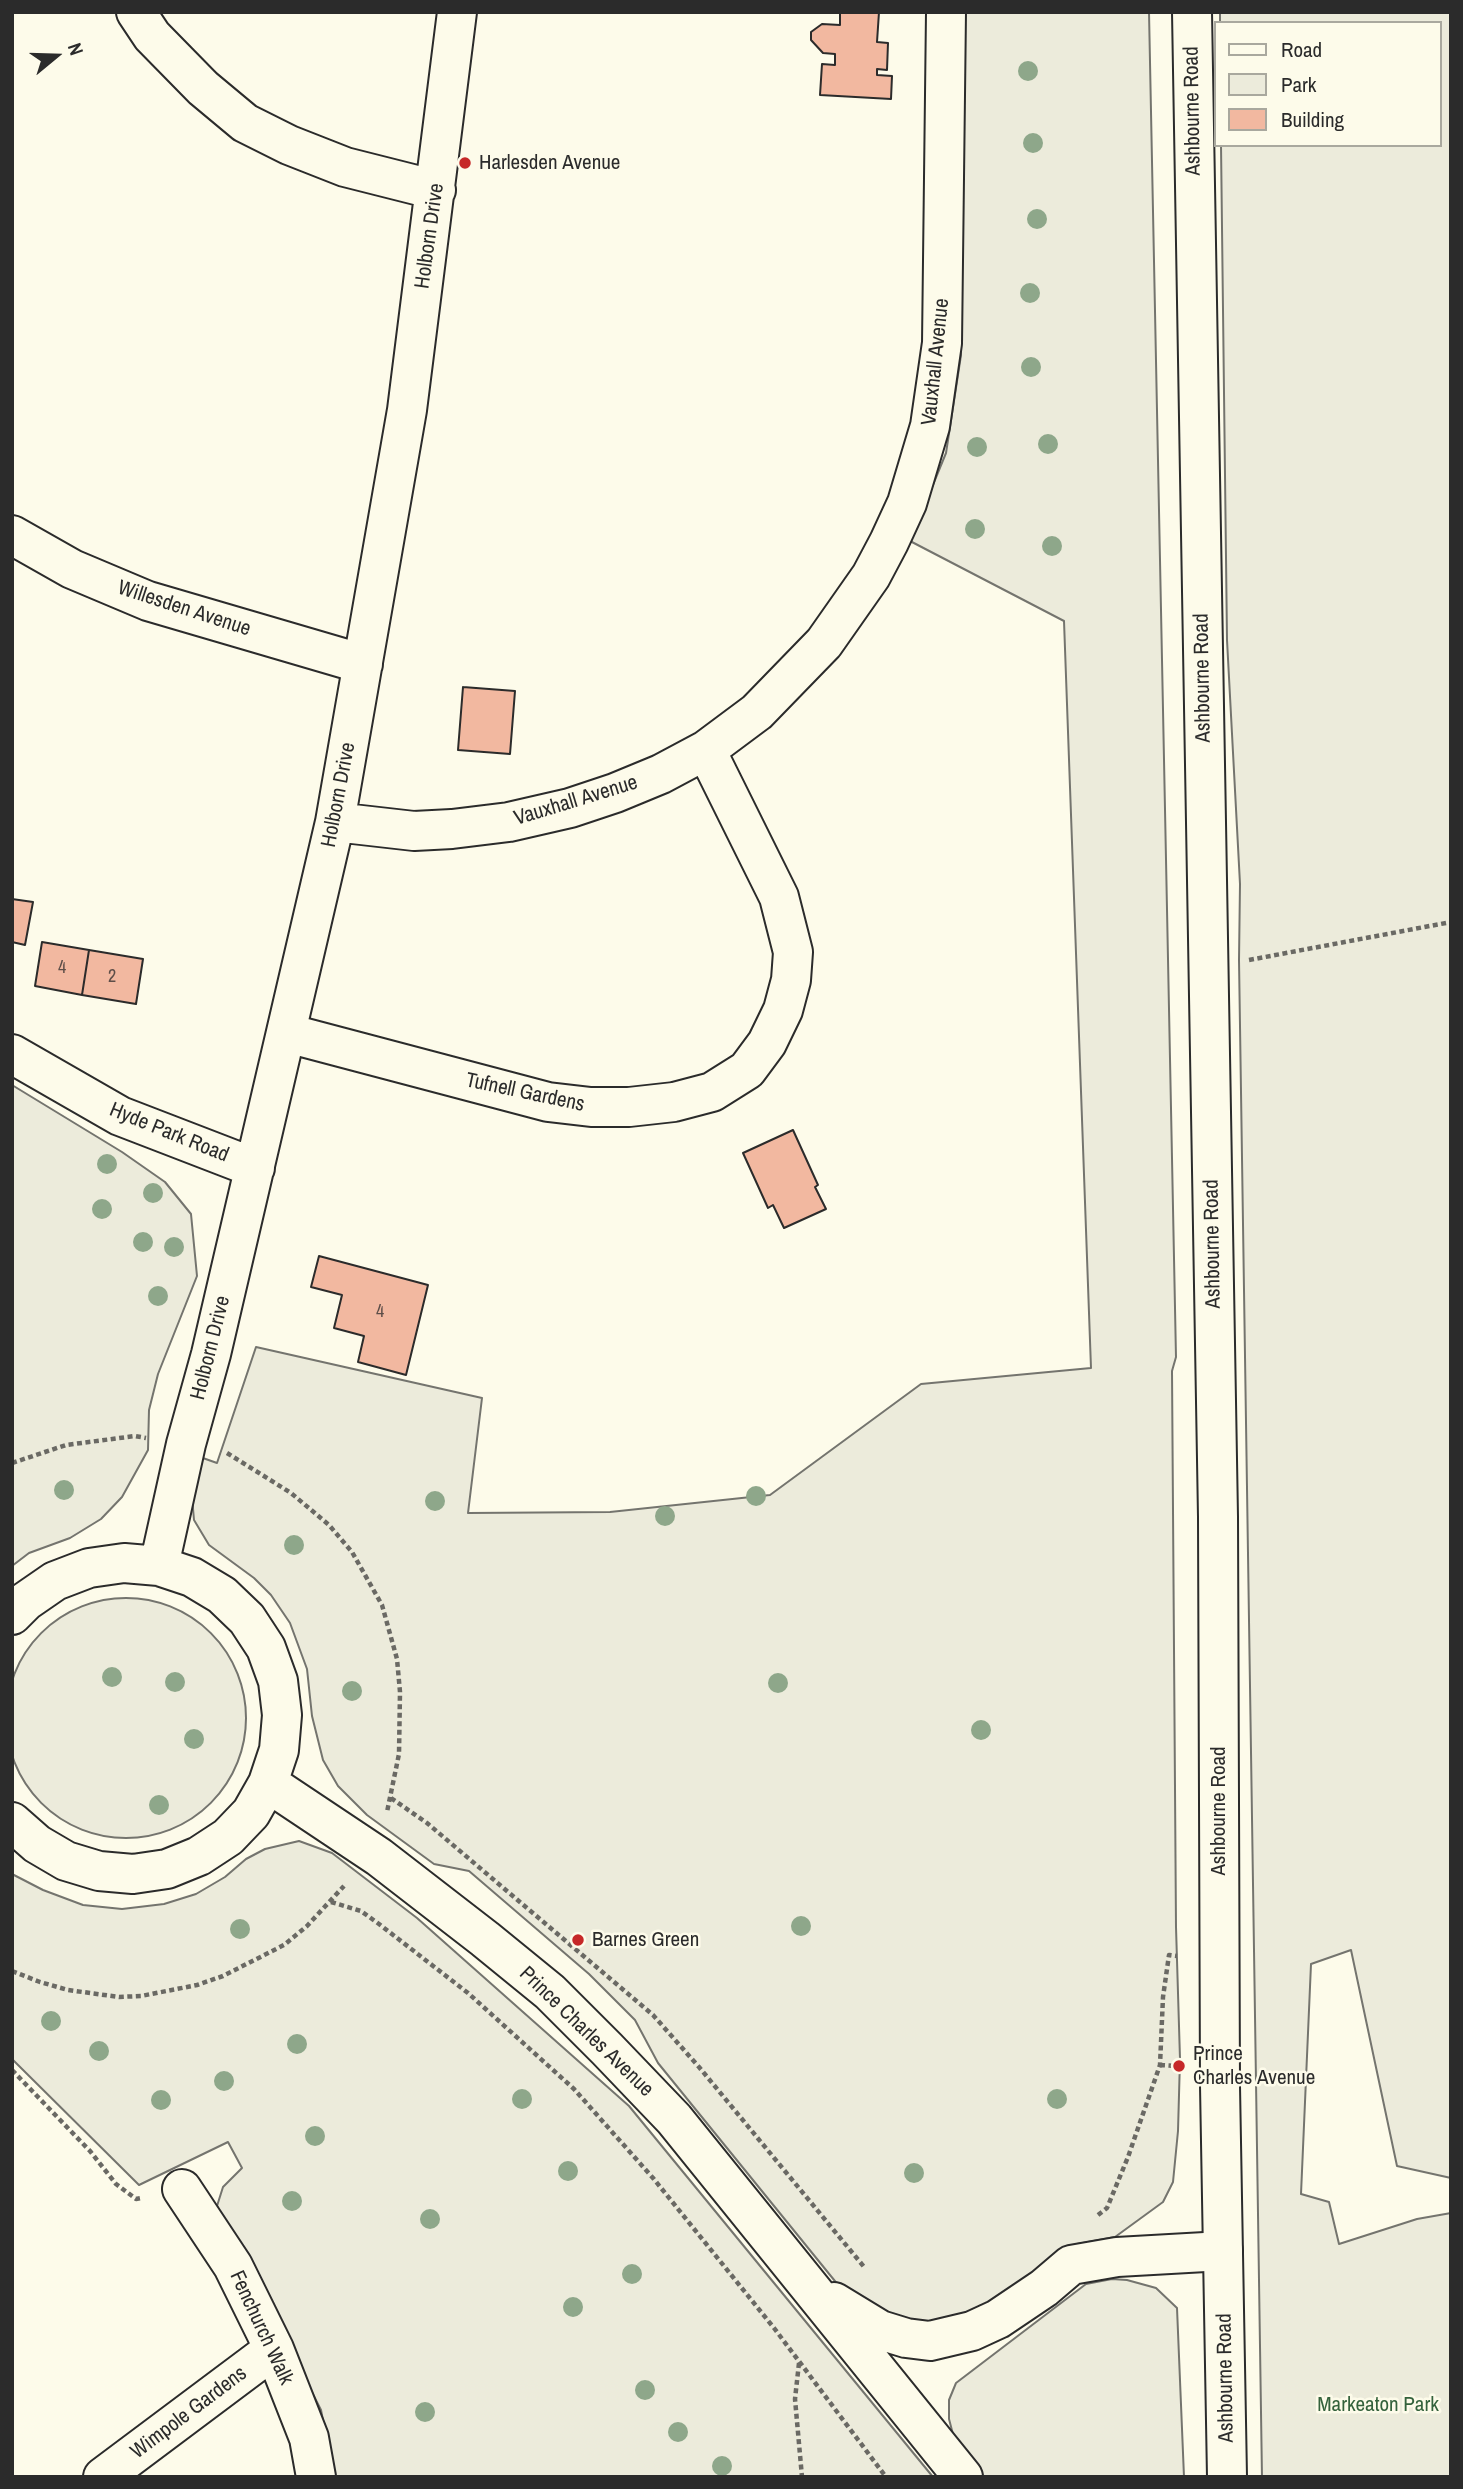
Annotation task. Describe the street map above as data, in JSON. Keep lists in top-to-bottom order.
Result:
{
  "streets": {
    "main road": [
      "Ashbourne Road",
      "Holborn Drive",
      "Vauxhall Avenue",
      "Willesden Avenue",
      "Tufnell Gardens",
      "Hyde Park Road",
      "Prince Charles Avenue",
      "Fenchurch Walk",
      "Wimpole Gardens"
    ]
  },
  "crossings": [
    ["Ashbourne Road", "Prince Charles Avenue"],
    ["Holborn Drive", "Vauxhall Avenue"],
    ["Holborn Drive", "Willesden Avenue"],
    ["Holborn Drive", "Tufnell Gardens"],
    ["Holborn Drive", "Hyde Park Road"],
    ["Vauxhall Avenue", "Tufnell Gardens"],
    ["Fenchurch Walk", "Wimpole Gardens"]
  ],
  "parks": ["Markeaton Park"],
  "places": ["Harlesden Avenue", "Barnes Green", "Prince Charles Avenue"],
  "house_numbers": ["4", "2", "4"],
  "legend": ["Road", "Park", "Building"],
  "north": "right"
}
